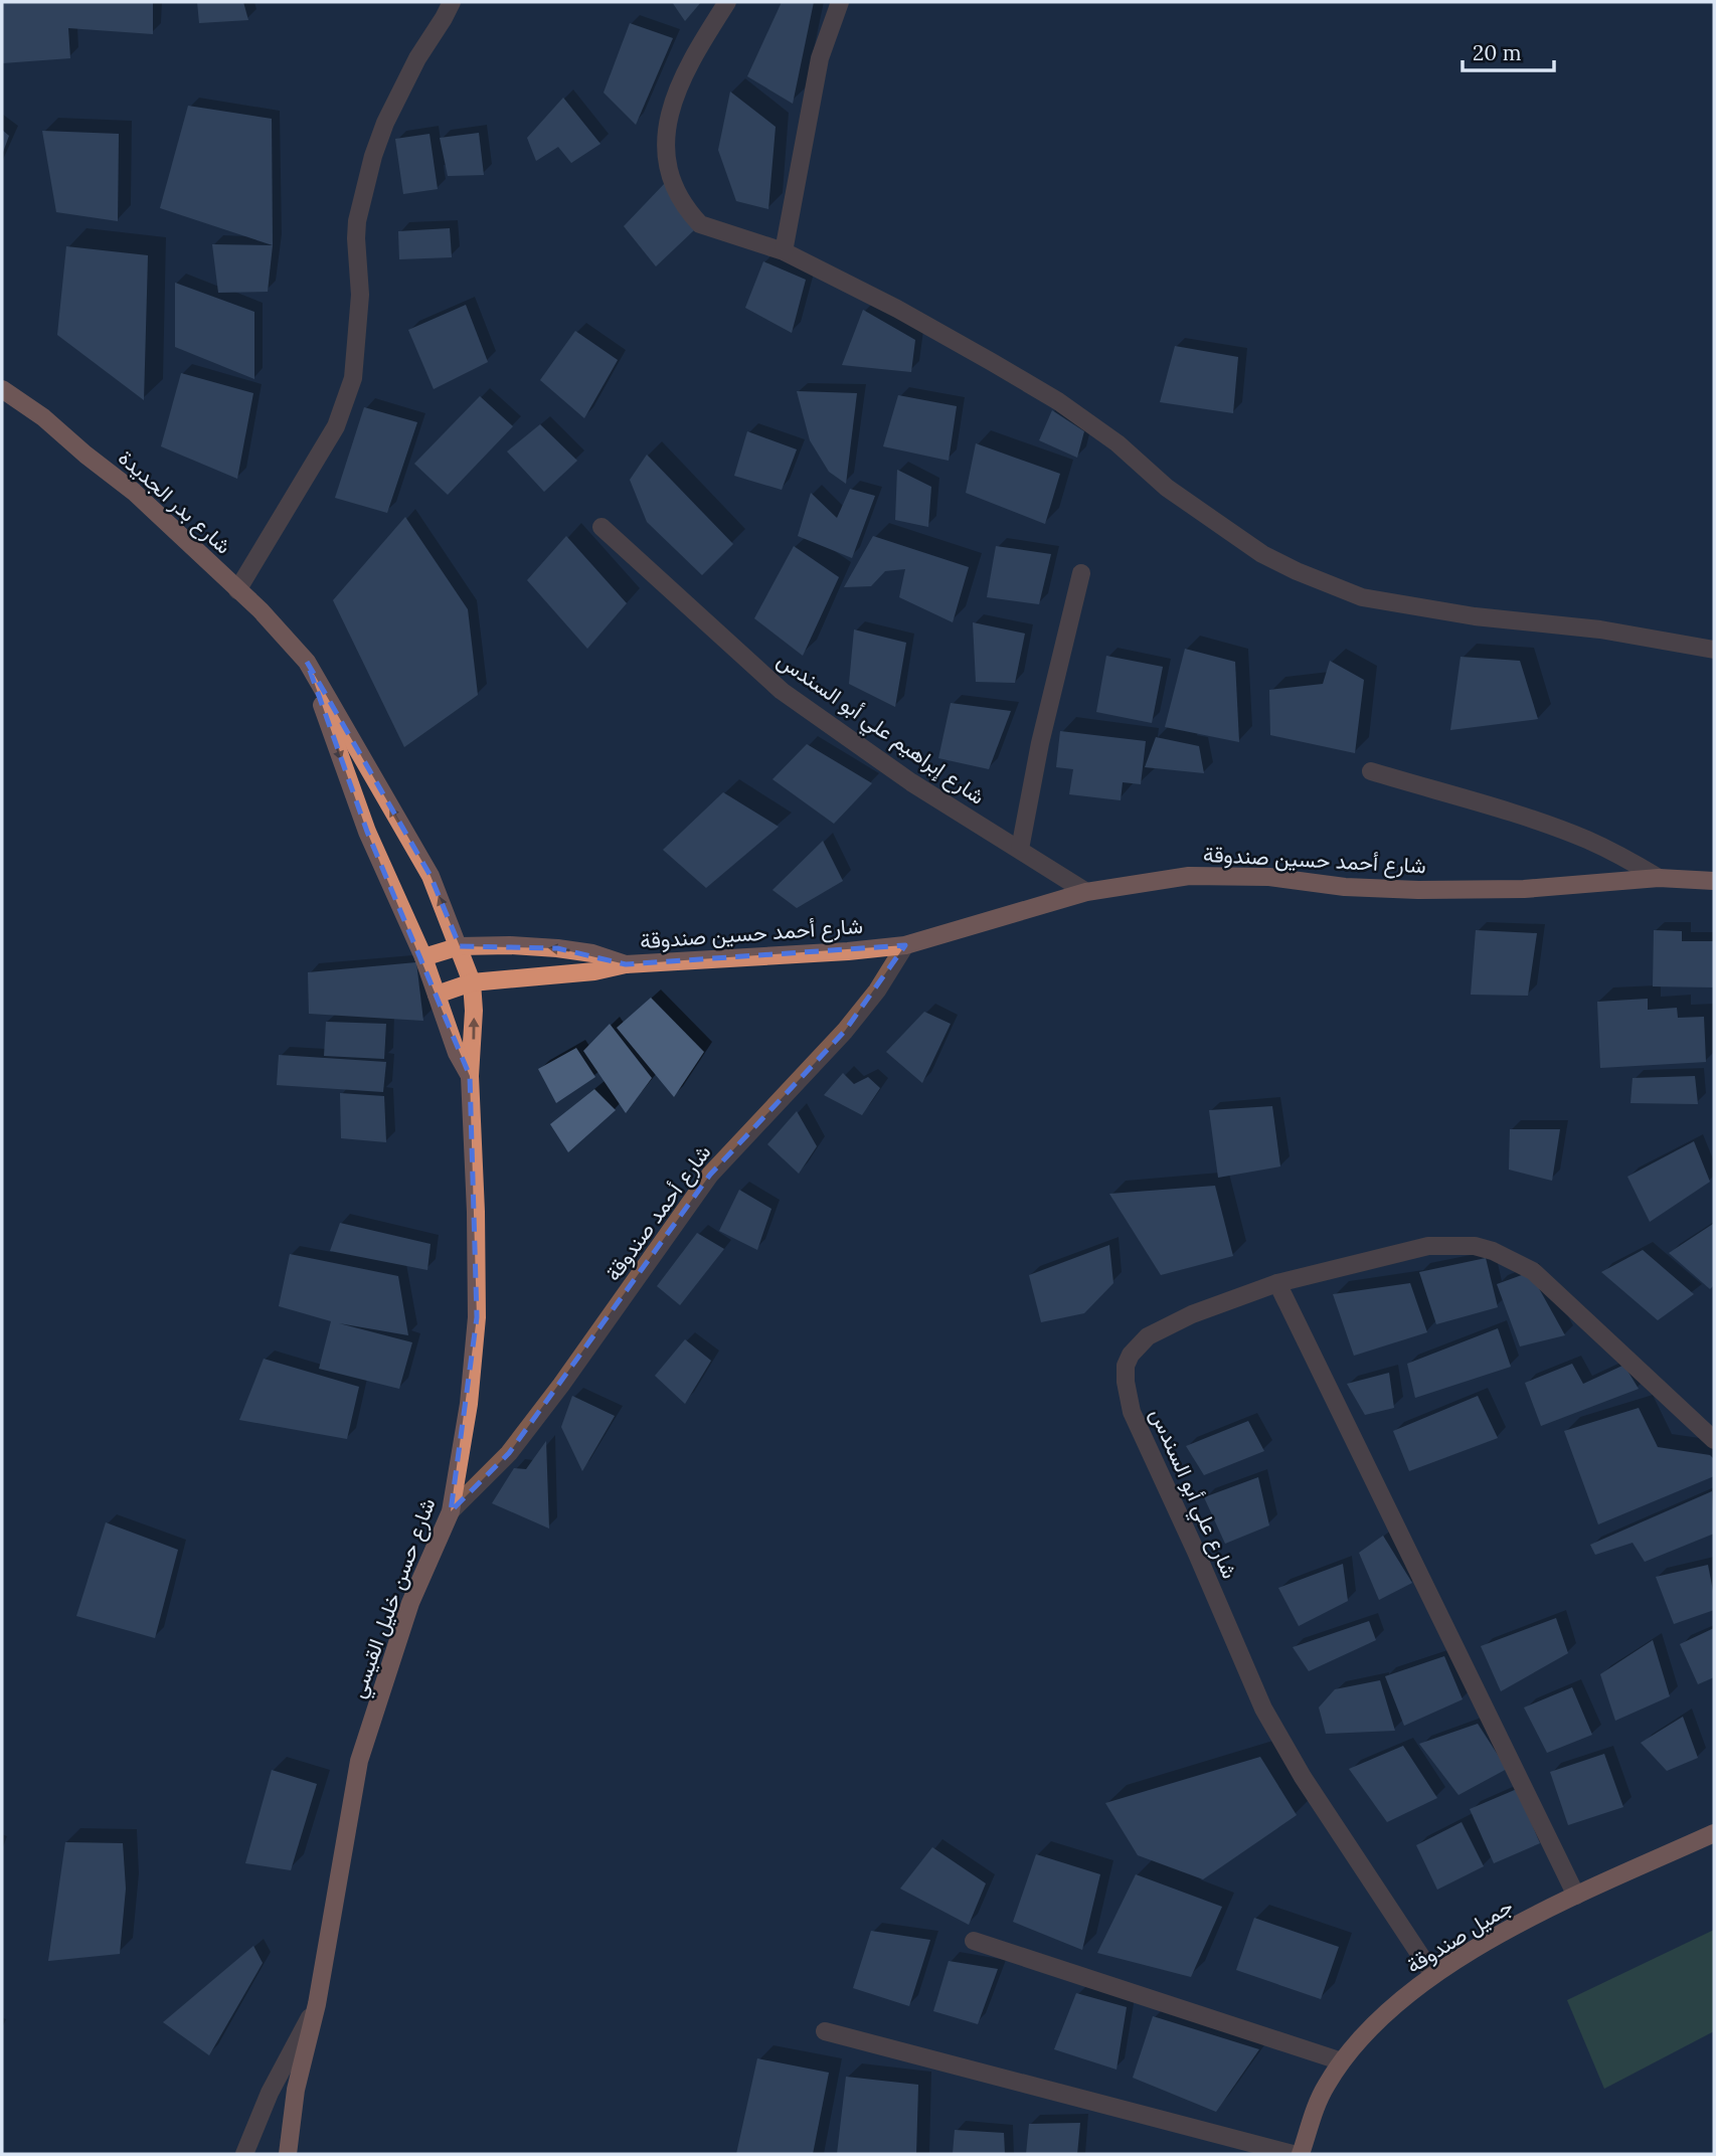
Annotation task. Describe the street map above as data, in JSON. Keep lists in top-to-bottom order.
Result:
{
  "streets": {
    "main road": [
      "شارع بدر الجديدة",
      "شارع أحمد حسين صندوقة",
      "شارع حسن خليل القيسي",
      "جميل صندوقة"
    ],
    "street": ["شارع إبراهيم علي أبو السندس", "شارع أحمد صندوقة", "شارع علي أبو السندس"]
  },
  "crossings": [
    ["شارع بدر الجديدة", "شارع أحمد حسين صندوقة"],
    ["شارع بدر الجديدة", "شارع حسن خليل القيسي"],
    ["شارع إبراهيم علي أبو السندس", "شارع أحمد حسين صندوقة"],
    ["شارع أحمد حسين صندوقة", "شارع أحمد صندوقة"],
    ["شارع أحمد حسين صندوقة", "شارع حسن خليل القيسي"],
    ["شارع أحمد صندوقة", "شارع حسن خليل القيسي"],
    ["شارع علي أبو السندس", "جميل صندوقة"]
  ],
  "scale_bar": "20 m"
}
